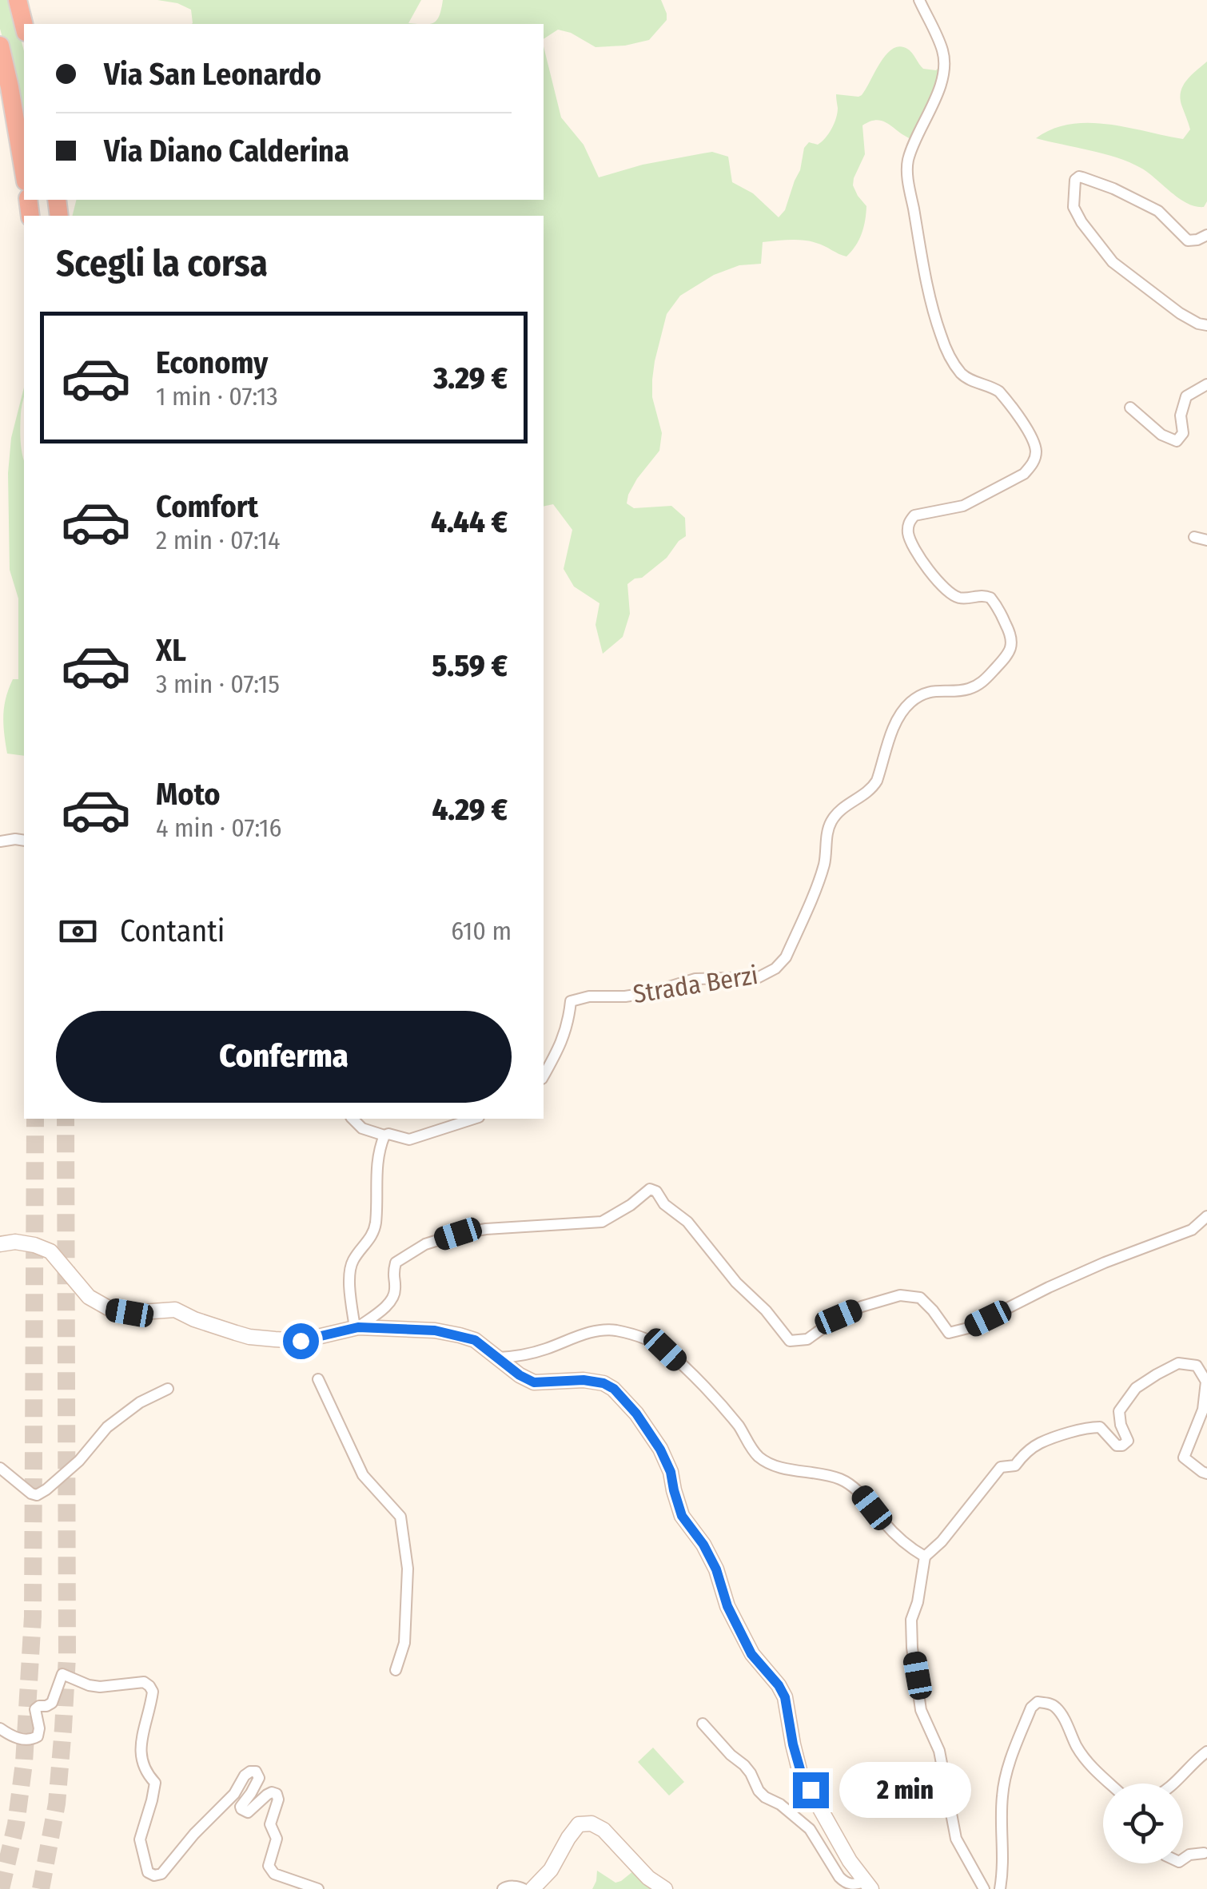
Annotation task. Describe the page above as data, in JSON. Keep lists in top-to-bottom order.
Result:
{
  "streets": {
    "street": ["Strada Berzi"]
  },
  "page": {
    "banner": ["Via San Leonardo", "Via Diano Calderina"],
    "heading": "Scegli la corsa",
    "list": [
      {
        "name": "Economy",
        "note": "1 min · 07:13",
        "value": "3.29 €"
      },
      {
        "name": "Comfort",
        "note": "2 min · 07:14",
        "value": "4.44 €"
      },
      {
        "name": "XL",
        "note": "3 min · 07:15",
        "value": "5.59 €"
      },
      {
        "name": "Moto",
        "note": "4 min · 07:16",
        "value": "4.29 €"
      }
    ],
    "pay": ["Contanti", "610 m"],
    "buttons": "Conferma",
    "bubble": "2 min"
  }
}
